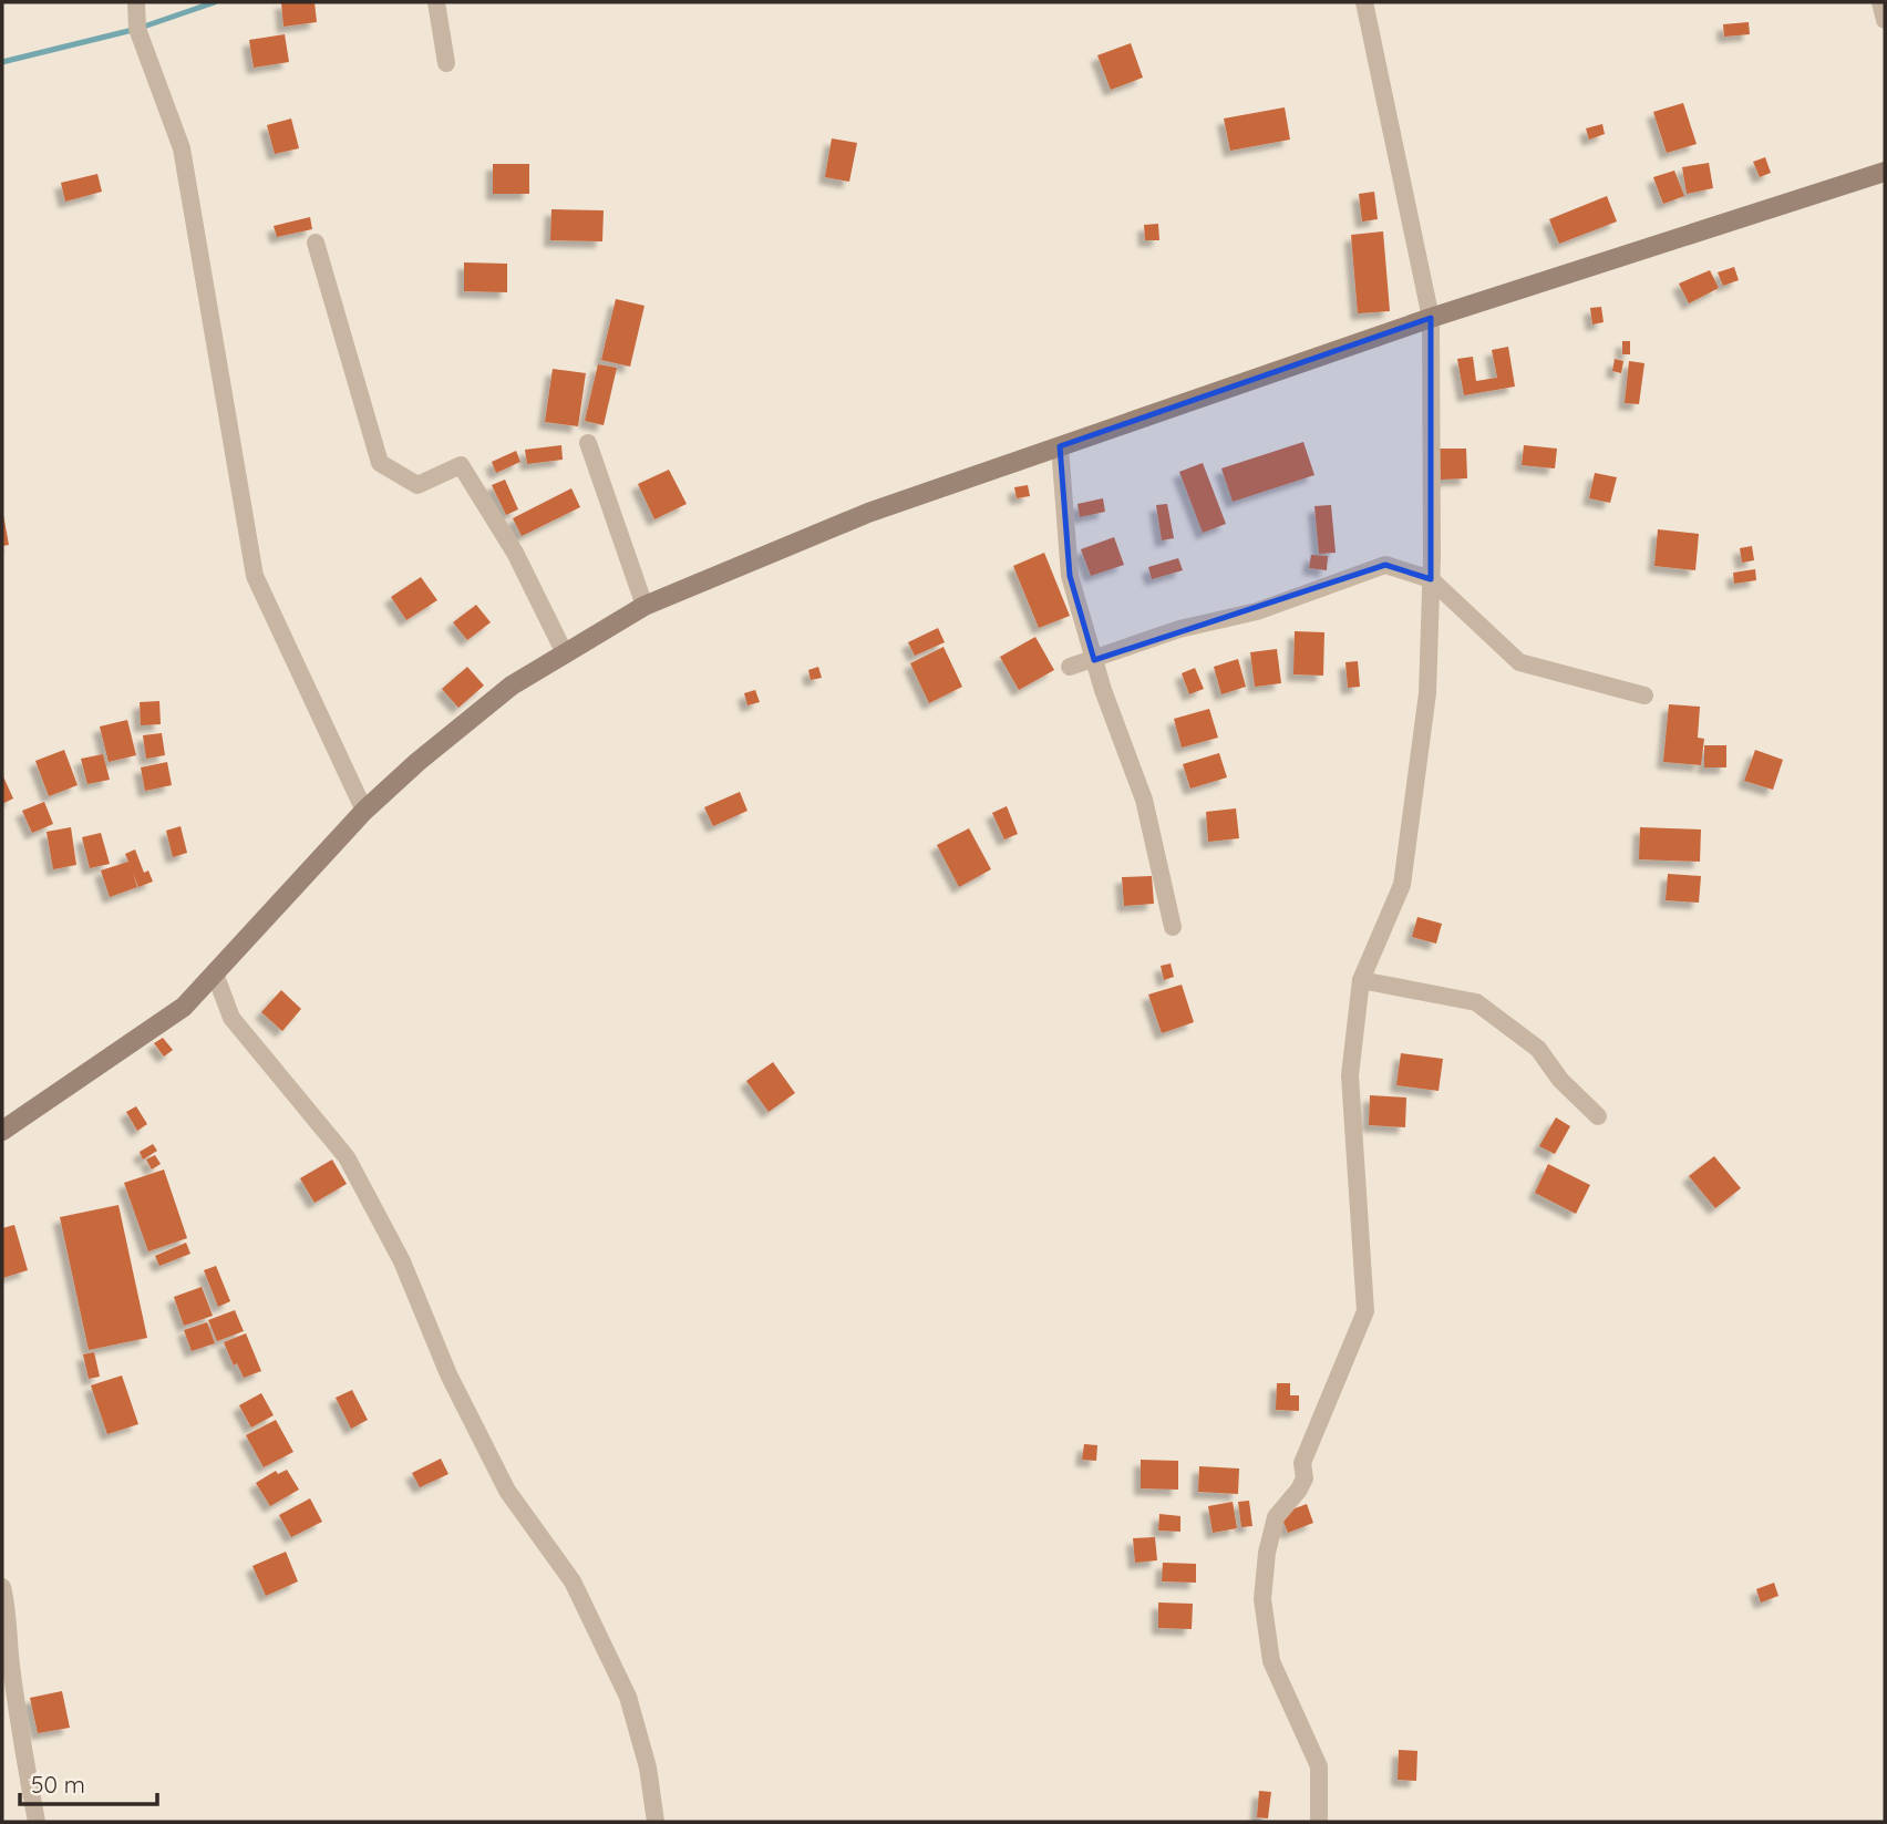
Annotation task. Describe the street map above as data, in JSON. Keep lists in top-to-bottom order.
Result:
{
  "scale_bar": "50 m"
}
